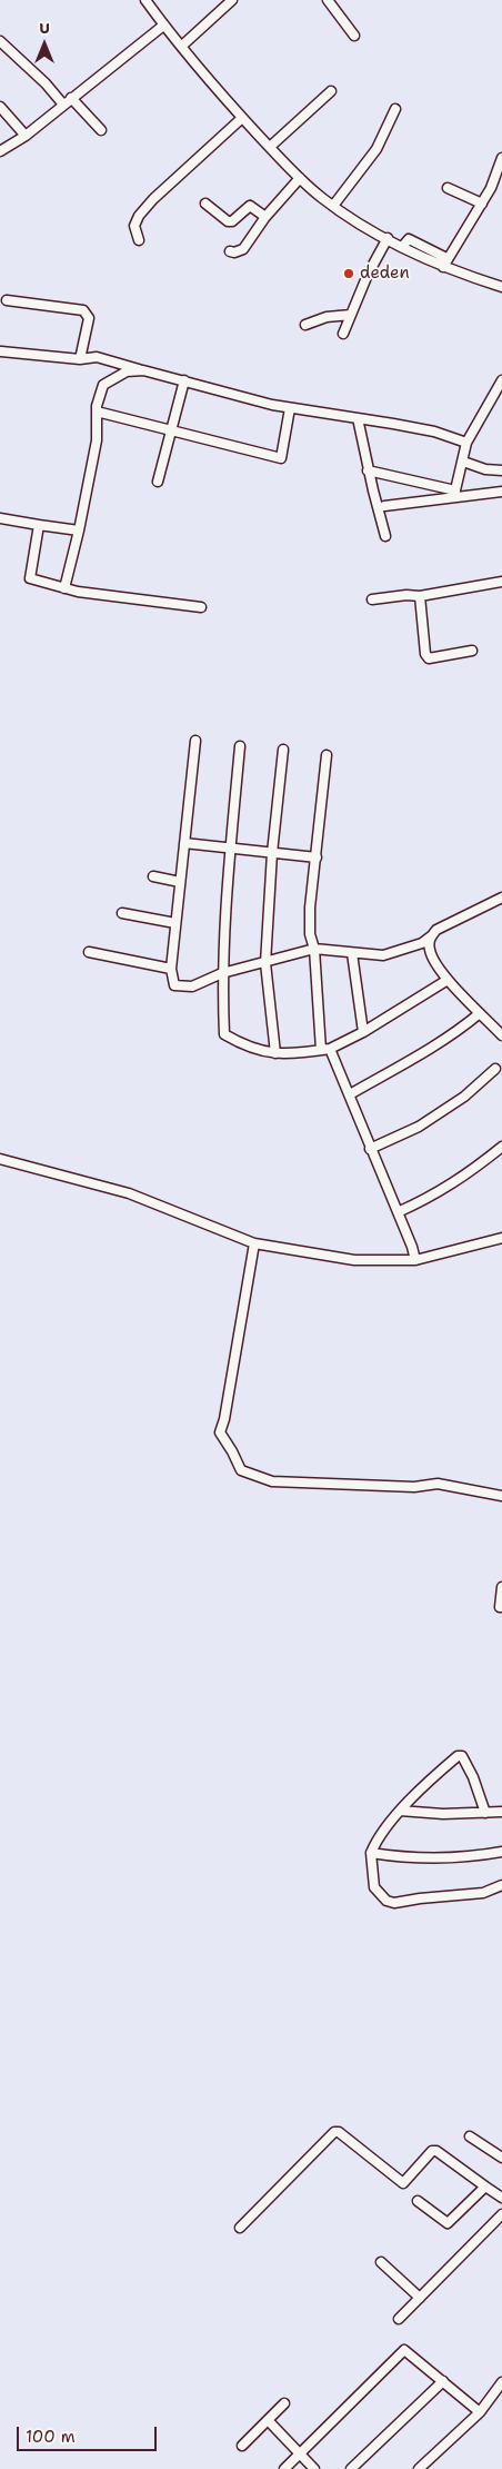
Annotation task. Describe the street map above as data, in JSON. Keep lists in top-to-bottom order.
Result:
{
  "places": ["deden"],
  "scale_bar": "100 m",
  "north": "top"
}
